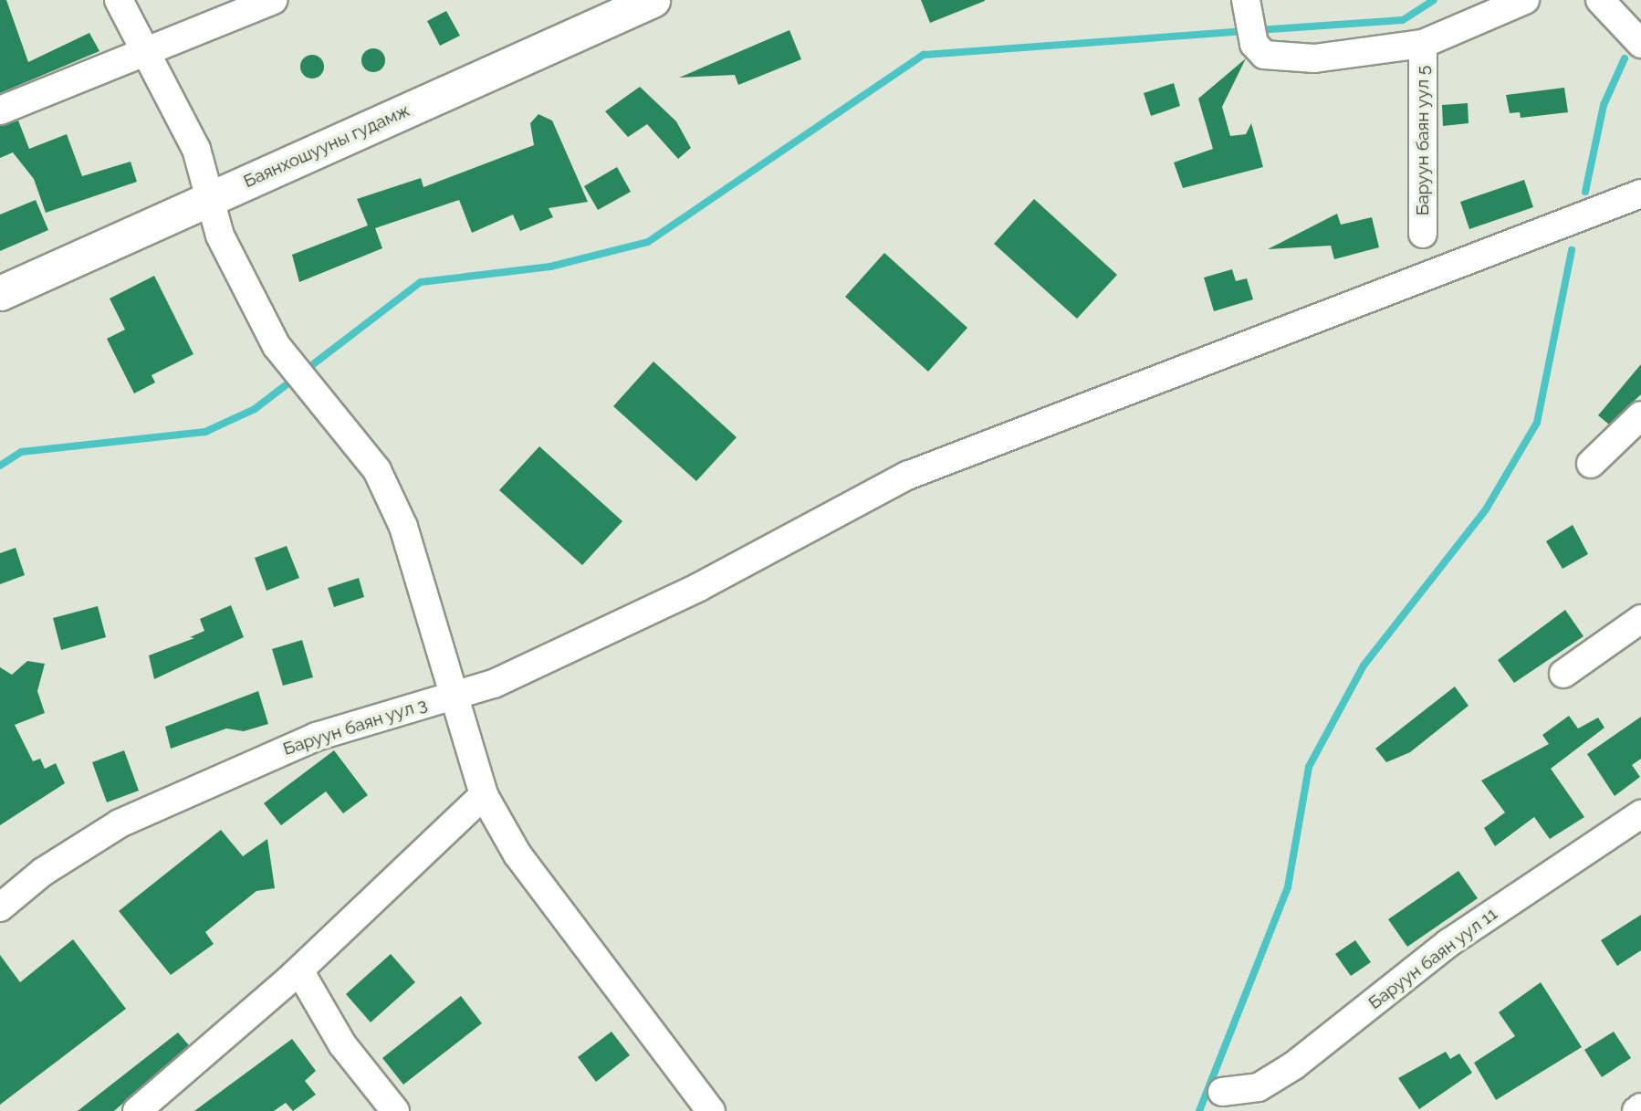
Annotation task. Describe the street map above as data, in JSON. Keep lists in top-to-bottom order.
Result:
{
  "streets": {
    "main road": ["Баянхошууны гудамж"],
    "street": ["Баруун баян уул 5", "Баруун баян уул 3", "Баруун баян уул 11"]
  }
}
